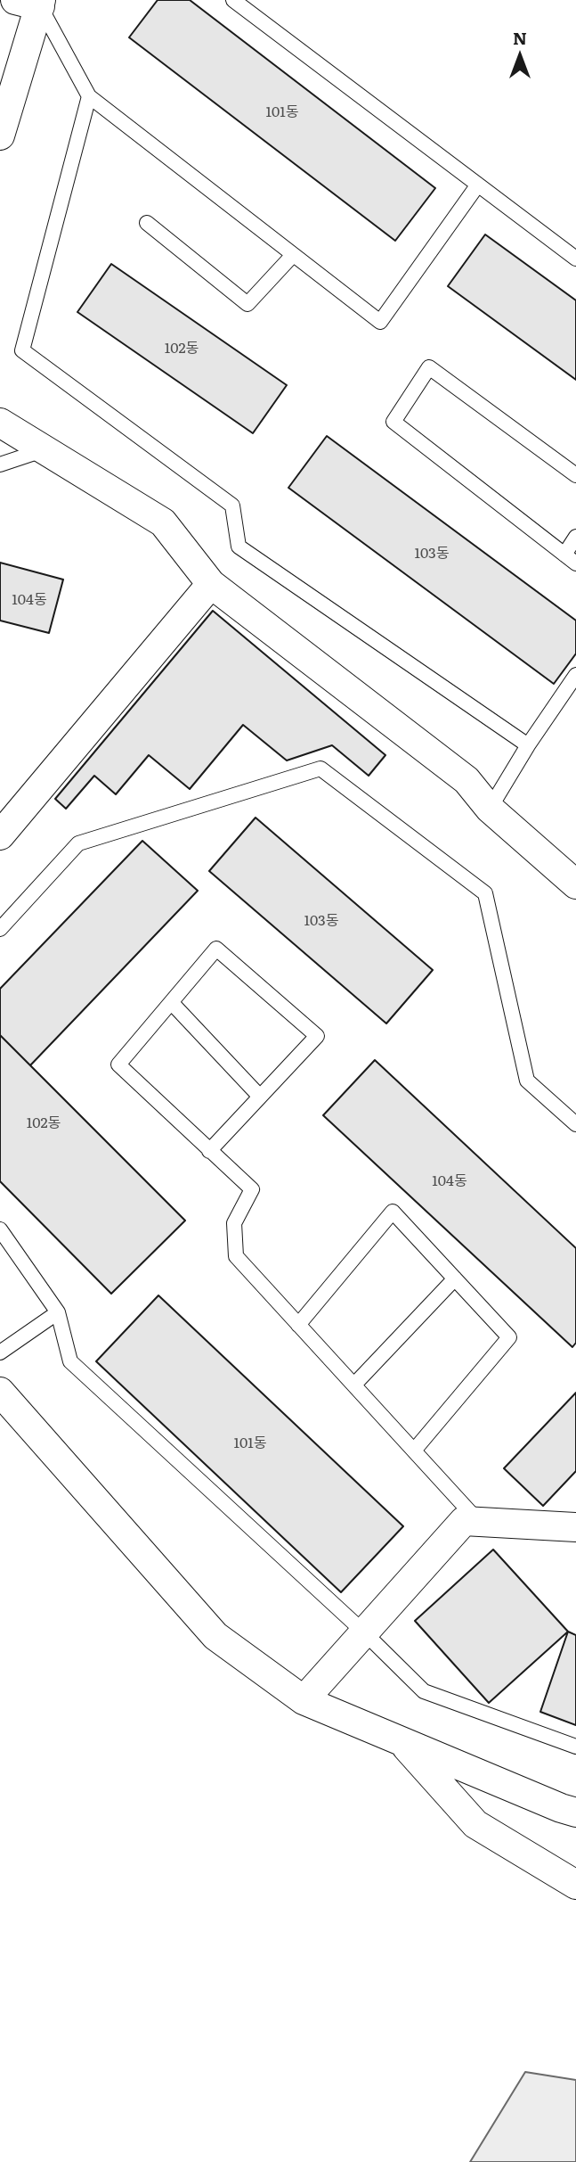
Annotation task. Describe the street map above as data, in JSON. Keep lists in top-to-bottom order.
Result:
{
  "house_numbers": [
    "101동",
    "102동",
    "103동",
    "104동",
    "103동",
    "102동",
    "104동",
    "101동"
  ],
  "north": "top"
}
